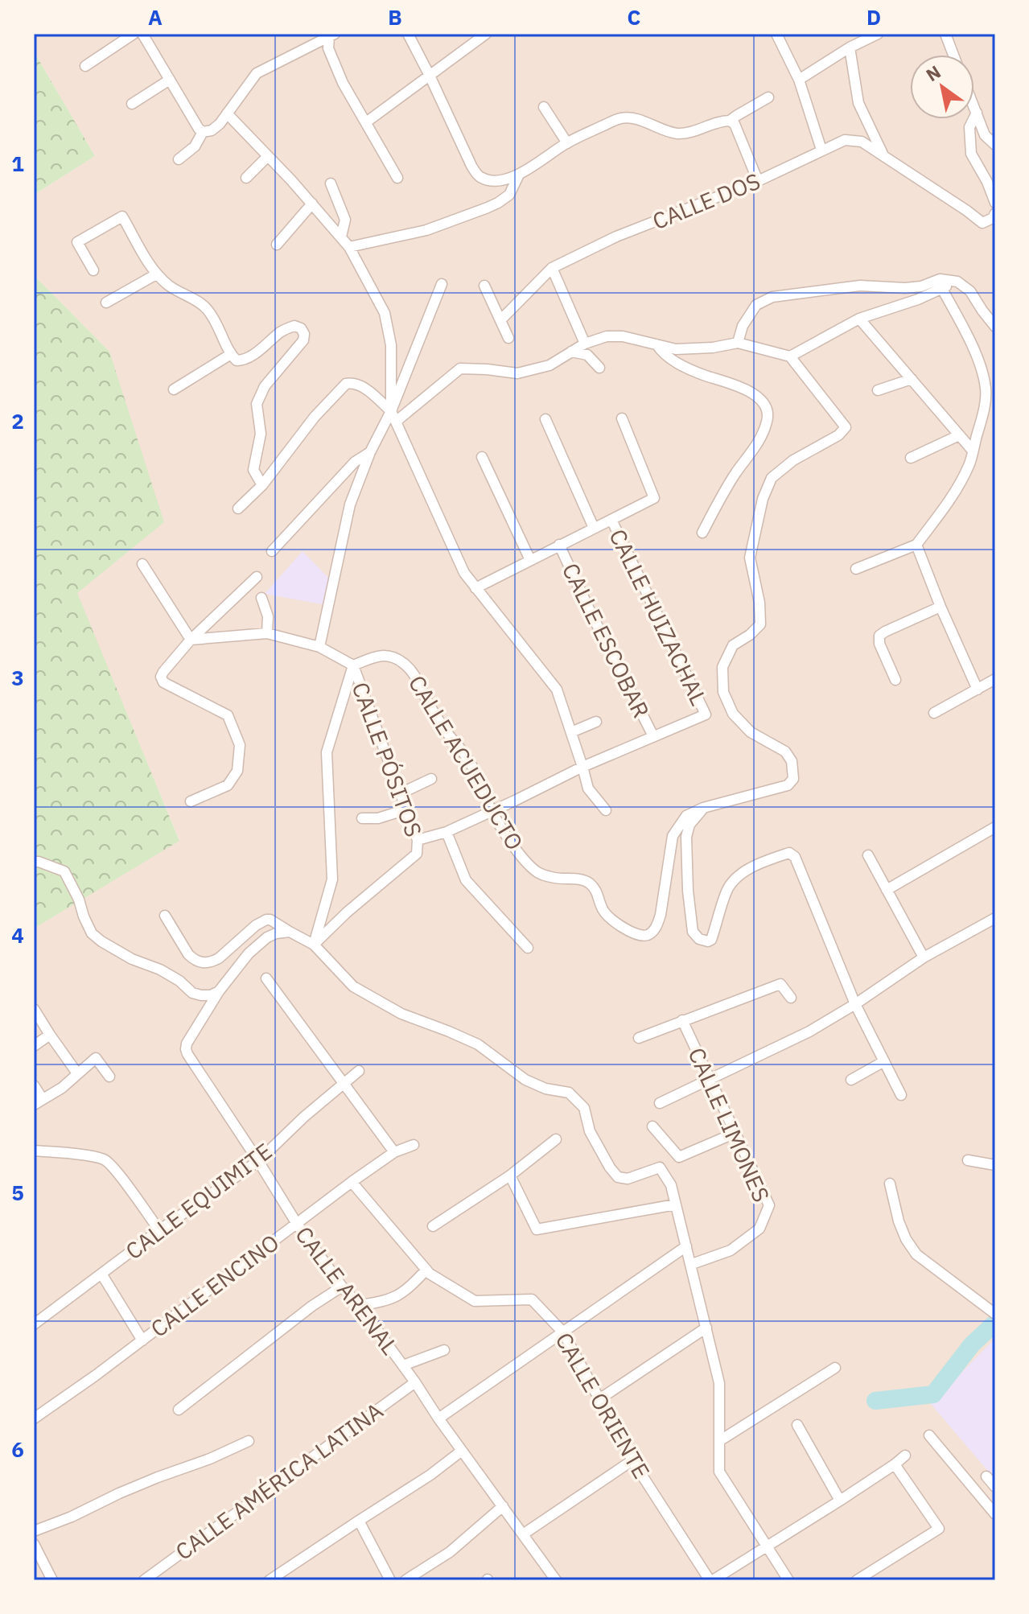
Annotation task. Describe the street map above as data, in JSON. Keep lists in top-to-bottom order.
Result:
{
  "streets": {
    "street": [
      "CALLE DOS",
      "CALLE HUIZACHAL",
      "CALLE ESCOBAR",
      "CALLE PÓSITOS",
      "CALLE ACUEDUCTO",
      "CALLE LIMONES",
      "CALLE EQUIMITE",
      "CALLE ENCINO",
      "CALLE ARENAL",
      "CALLE ORIENTE",
      "CALLE AMÉRICA LATINA"
    ]
  },
  "crossings": [
    ["CALLE HUIZACHAL", "CALLE ESCOBAR"],
    ["CALLE PÓSITOS", "CALLE ACUEDUCTO"],
    ["CALLE EQUIMITE", "CALLE ARENAL"],
    ["CALLE ENCINO", "CALLE ARENAL"],
    ["CALLE ENCINO", "CALLE ORIENTE"],
    ["CALLE ARENAL", "CALLE AMÉRICA LATINA"]
  ],
  "north": "top left",
  "grid": {
    "columns": [
      "A",
      "B",
      "C",
      "D"
    ],
    "rows": [
      "1",
      "2",
      "3",
      "4",
      "5",
      "6"
    ]
  }
}
